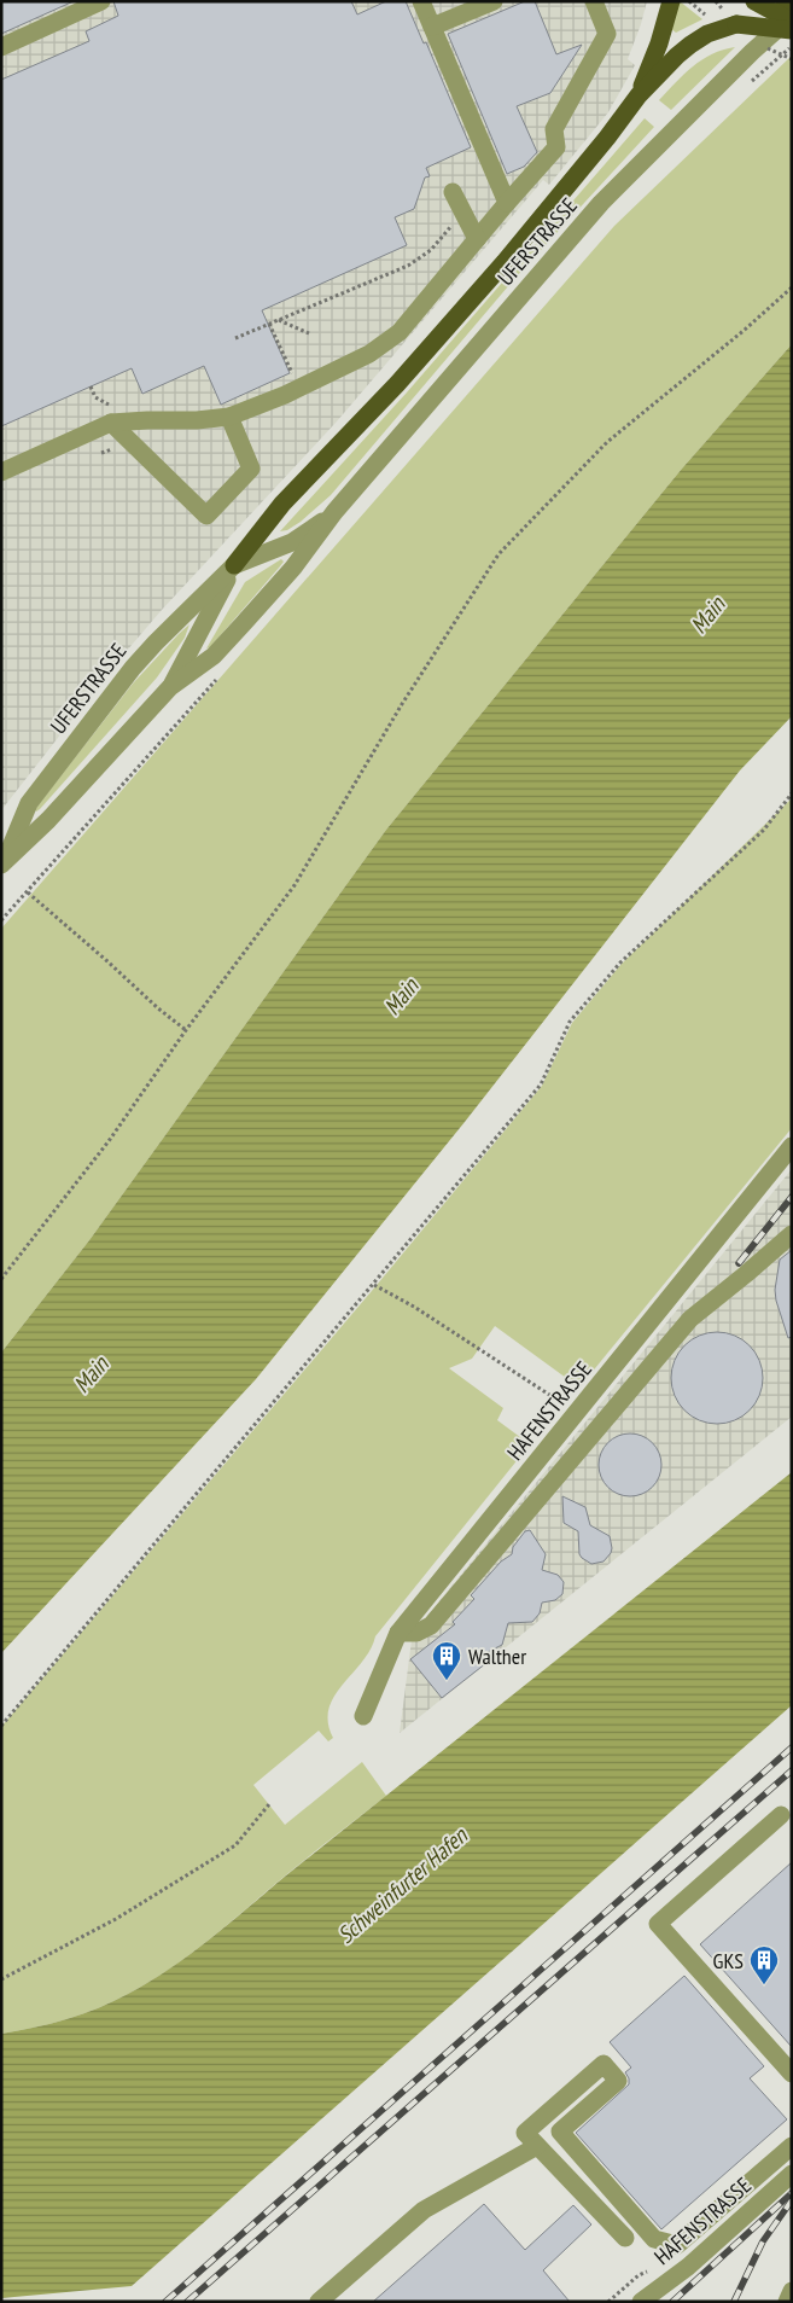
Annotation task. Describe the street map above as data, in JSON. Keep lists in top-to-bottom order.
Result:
{
  "streets": {
    "street": ["UFERSTRASSE", "HAFENSTRASSE"]
  },
  "water": ["Main", "Schweinfurter Hafen"],
  "places": {
    "building": ["Walther", "GKS"]
  }
}
